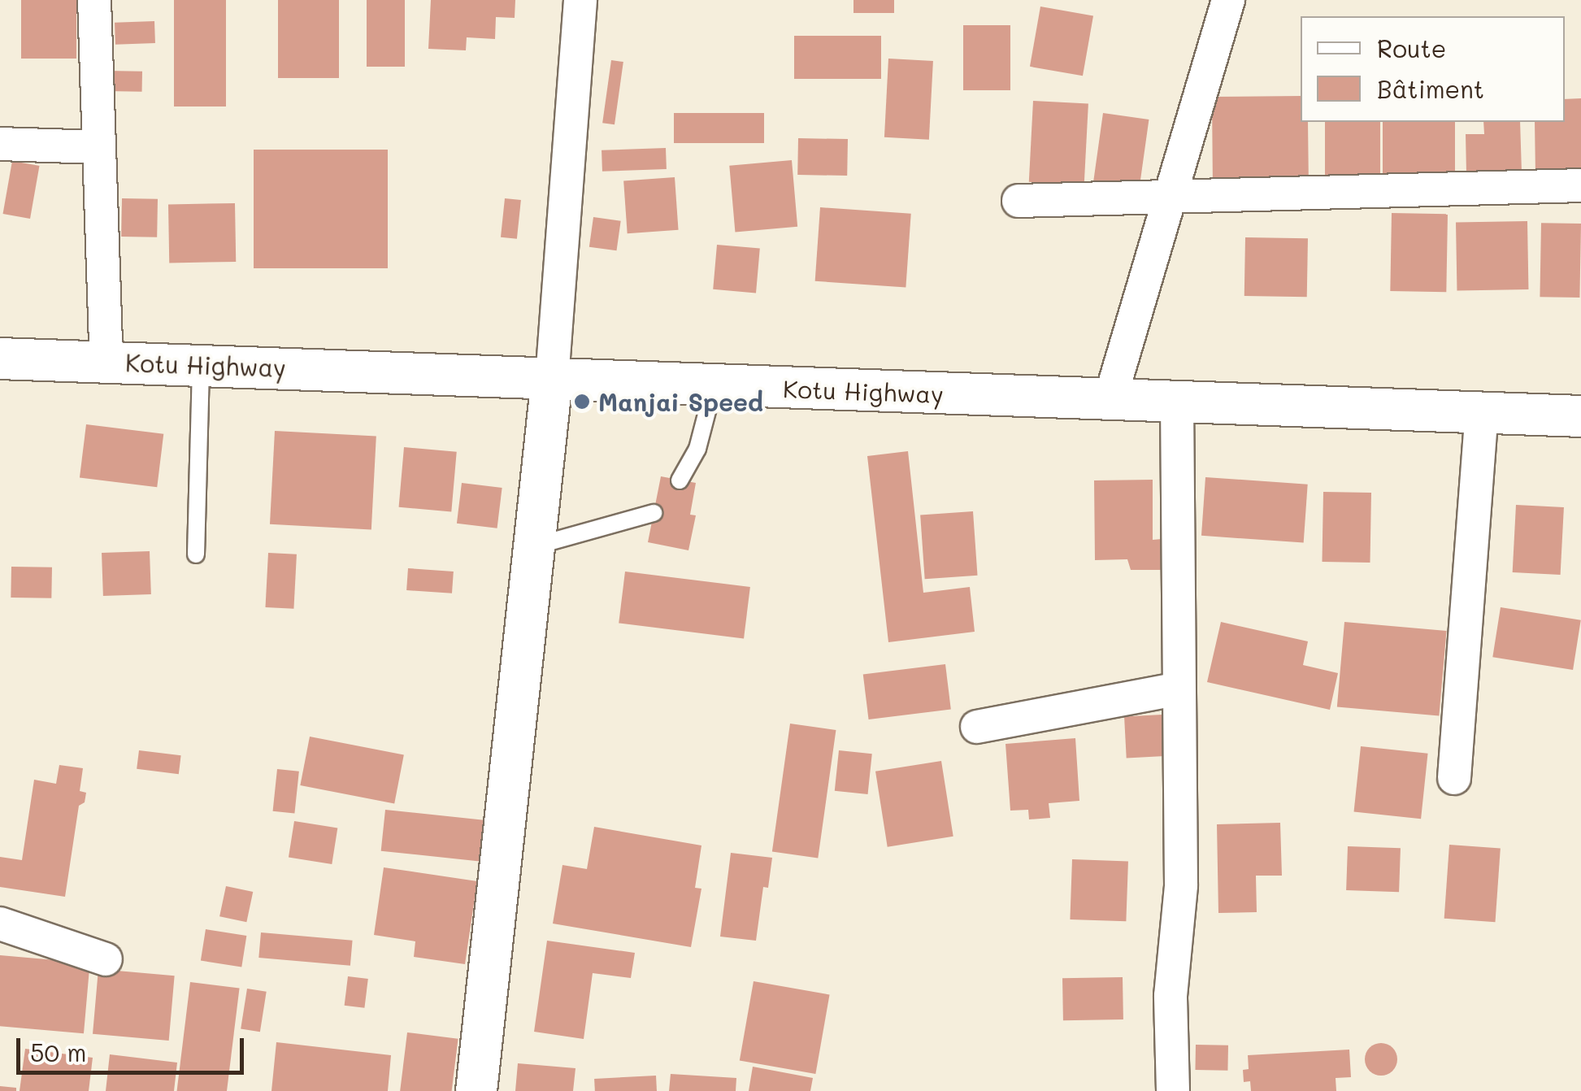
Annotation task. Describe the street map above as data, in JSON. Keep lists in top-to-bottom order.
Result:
{
  "streets": {
    "street": ["Kotu Highway"]
  },
  "places": ["Manjai Speed"],
  "legend": ["Route", "Bâtiment"],
  "scale_bar": "50 m"
}
